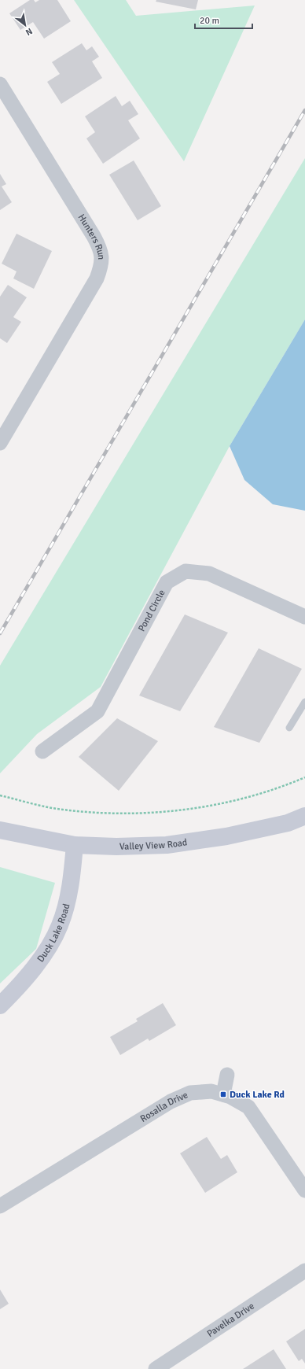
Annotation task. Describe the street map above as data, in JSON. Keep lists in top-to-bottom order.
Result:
{
  "streets": {
    "street": [
      "Hunters Run",
      "Pond Circle",
      "Valley View Road",
      "Duck Lake Road",
      "Rosalla Drive",
      "Pavelka Drive"
    ]
  },
  "crossings": [
    ["Valley View Road", "Duck Lake Road"]
  ],
  "places": {
    "transit": ["Duck Lake Rd"]
  },
  "scale_bar": "20 m",
  "north": "bottom right"
}
